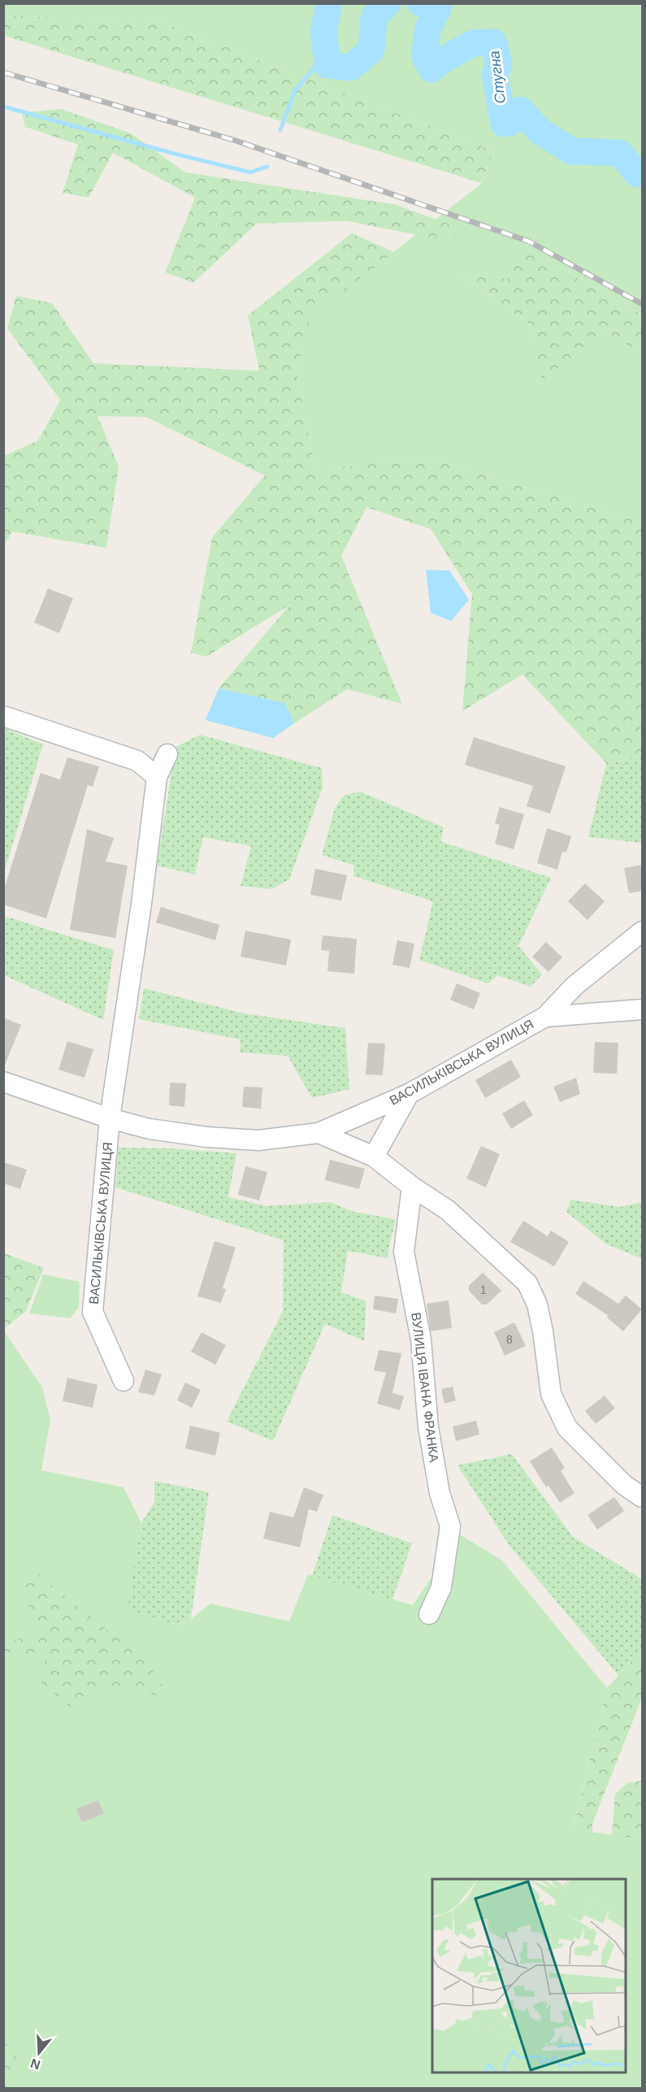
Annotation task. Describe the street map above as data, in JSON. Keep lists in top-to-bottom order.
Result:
{
  "streets": {
    "street": ["ВАСИЛЬКІВСЬКА ВУЛИЦЯ", "ВУЛИЦЯ ІВАНА ФРАНКА"]
  },
  "water": ["Стугна"],
  "house_numbers": ["1", "8"],
  "north": "bottom"
}
